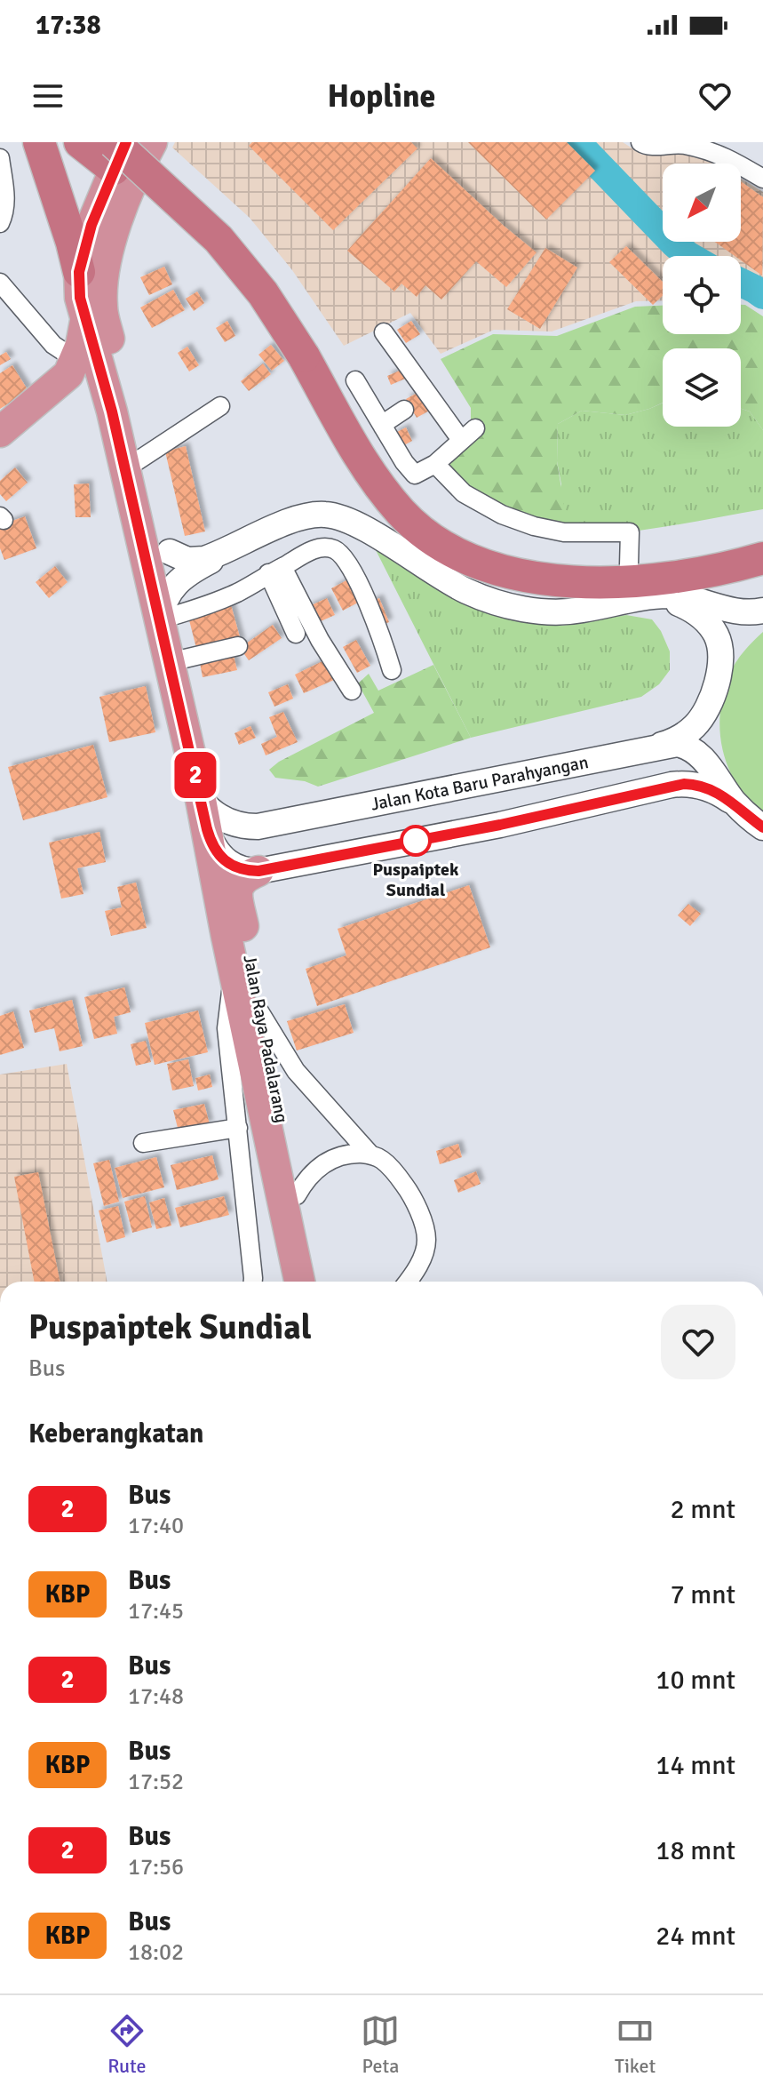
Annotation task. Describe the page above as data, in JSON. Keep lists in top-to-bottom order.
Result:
{
  "streets": {
    "highway": ["Jalan Raya Padalarang"],
    "main road": ["Jalan Kota Baru Parahyangan"]
  },
  "crossings": [
    ["Jalan Kota Baru Parahyangan", "Jalan Raya Padalarang"]
  ],
  "places": ["Puspaiptek Sundial"],
  "lines": ["bus line 2"],
  "north": "bottom left",
  "page": {
    "status": "17:38",
    "header": "Hopline",
    "on_map": "2",
    "heading": [
      ["Puspaiptek Sundial", "Bus"],
      "Keberangkatan"
    ],
    "list": [
      {
        "mark": "2",
        "name": "Bus",
        "note": "17:40",
        "value": "2 mnt"
      },
      {
        "mark": "KBP",
        "name": "Bus",
        "note": "17:45",
        "value": "7 mnt"
      },
      {
        "mark": "2",
        "name": "Bus",
        "note": "17:48",
        "value": "10 mnt"
      },
      {
        "mark": "KBP",
        "name": "Bus",
        "note": "17:52",
        "value": "14 mnt"
      },
      {
        "mark": "2",
        "name": "Bus",
        "note": "17:56",
        "value": "18 mnt"
      },
      {
        "mark": "KBP",
        "name": "Bus",
        "note": "18:02",
        "value": "24 mnt"
      }
    ],
    "tabs": ["Rute", "Peta", "Tiket"]
  }
}
